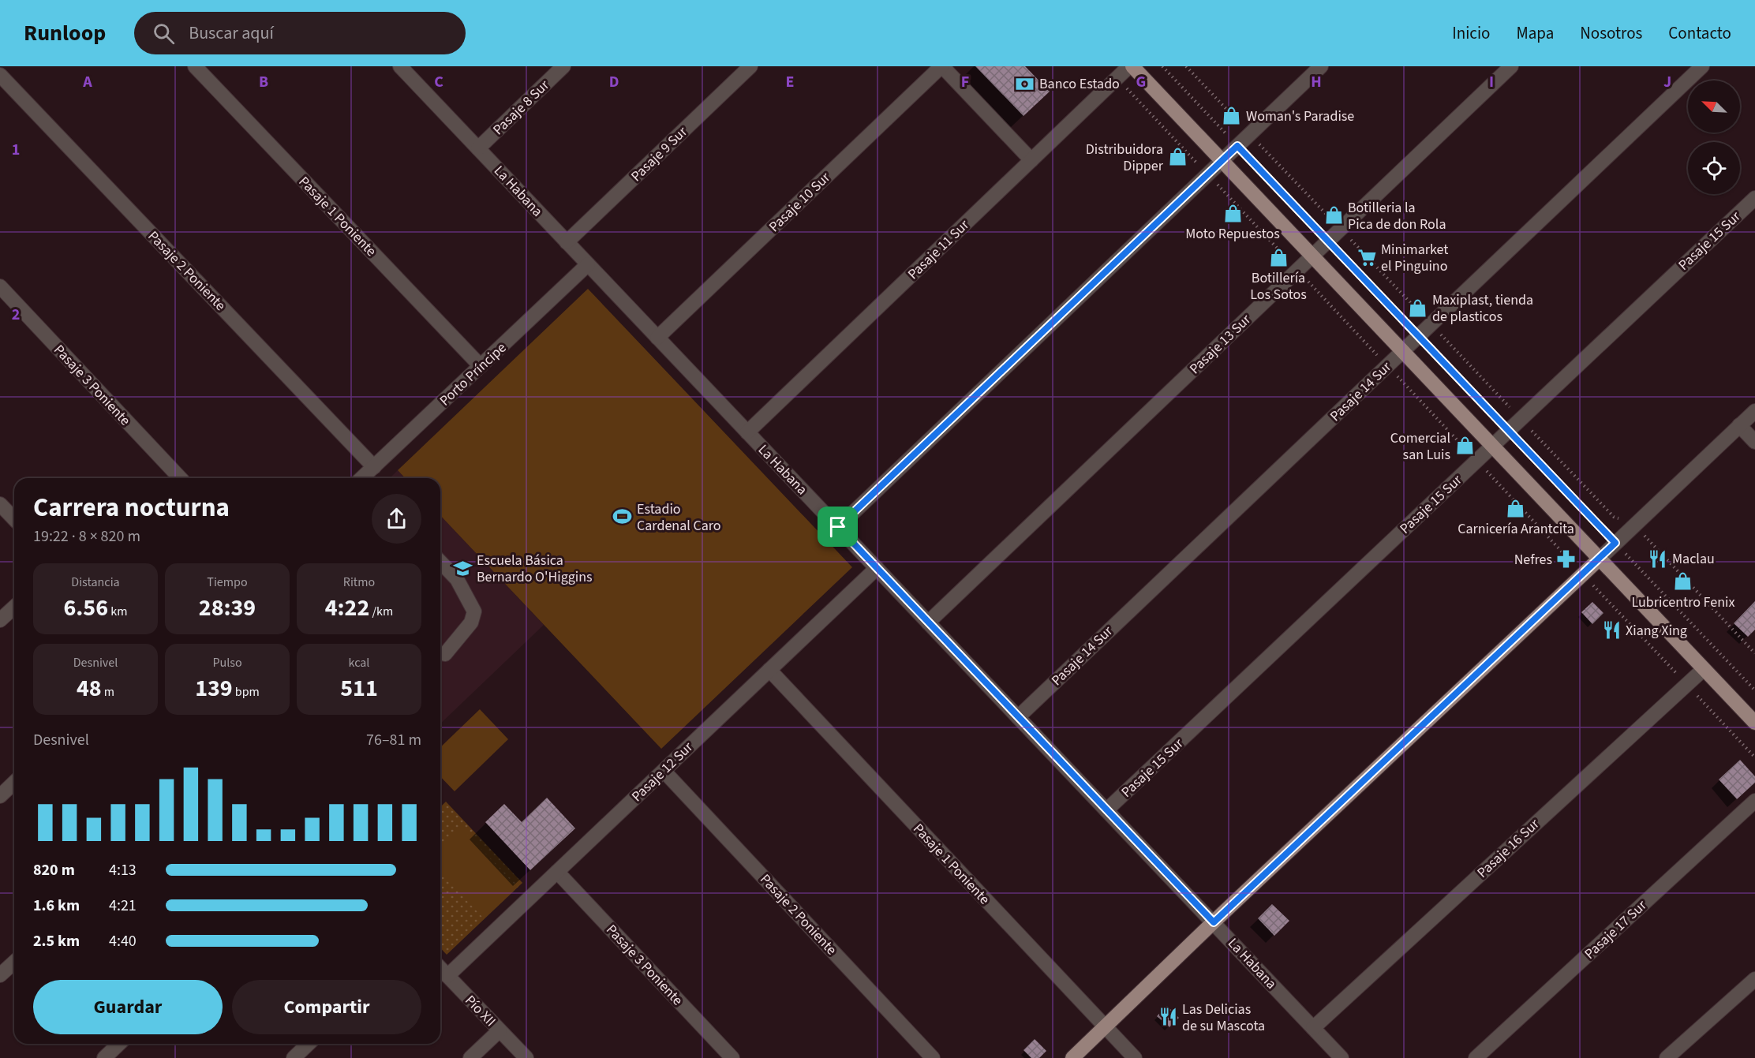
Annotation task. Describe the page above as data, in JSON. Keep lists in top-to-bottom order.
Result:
{
  "streets": {
    "street": [
      "Pasaje 8 Sur",
      "Pasaje 9 Sur",
      "La Habana",
      "Pasaje 10 Sur",
      "Pasaje 1 Poniente",
      "Pasaje 15 Sur",
      "Pasaje 11 Sur",
      "Pasaje 2 Poniente",
      "Pasaje 13 Sur",
      "Porto Príncipe",
      "Pasaje 3 Poniente",
      "Pasaje 14 Sur",
      "Pasaje 12 Sur",
      "Pasaje 16 Sur",
      "Pasaje 17 Sur",
      "Pío XII"
    ]
  },
  "crossings": [
    ["Pasaje 8 Sur", "La Habana"],
    ["Pasaje 9 Sur", "La Habana"],
    ["La Habana", "Pasaje 10 Sur"],
    ["La Habana", "Pasaje 15 Sur"],
    ["La Habana", "Pasaje 11 Sur"],
    ["La Habana", "Pasaje 13 Sur"],
    ["La Habana", "Porto Príncipe"],
    ["La Habana", "Pasaje 14 Sur"],
    ["La Habana", "Pasaje 12 Sur"],
    ["La Habana", "Pasaje 16 Sur"],
    ["Pasaje 1 Poniente", "Porto Príncipe"],
    ["Pasaje 1 Poniente", "Pasaje 12 Sur"],
    ["Pasaje 2 Poniente", "Porto Príncipe"],
    ["Pasaje 2 Poniente", "Pasaje 12 Sur"],
    ["Pasaje 3 Poniente", "Pasaje 12 Sur"],
    ["Pasaje 12 Sur", "Pío XII"]
  ],
  "places": {
    "bank": ["Banco Estado"],
    "shop": [
      "Woman's Paradise",
      "Distribuidora Dipper",
      "Moto Repuestos",
      "Botilleria la Pica de don Rola",
      "Botillería Los Sotos",
      "Maxiplast, tienda de plasticos",
      "Comercial san Luis",
      "Carnicería Arantcita",
      "Lubricentro Fenix"
    ],
    "supermarket": ["Minimarket el Pinguino"],
    "sports": ["Estadio Cardenal Caro"],
    "restaurant": ["Maclau", "Xiang Xing", "Las Delicias de su Mascota"],
    "pharmacy": ["Nefres"],
    "school or university": ["Escuela Básica Bernardo O'Higgins"]
  },
  "north": "top left",
  "page": {
    "header": "Runloop",
    "search": "Buscar aquí",
    "nav": [
      "Inicio",
      "Mapa",
      "Nosotros",
      "Contacto"
    ],
    "heading": ["Carrera nocturna", "19:22 · 8 × 820 m"],
    "stats": [
      ["Distancia", "6.56 km"],
      ["Tiempo", "28:39"],
      ["Ritmo", "4:22 /km"],
      ["Desnivel", "48 m"],
      ["Pulso", "139 bpm"],
      ["kcal", "511"]
    ],
    "chart": ["Desnivel", "76–81 m"],
    "list": [
      {
        "name": "820 m",
        "note": "4:13"
      },
      {
        "name": "1.6 km",
        "note": "4:21"
      },
      {
        "name": "2.5 km",
        "note": "4:40"
      }
    ],
    "buttons": ["Guardar", "Compartir"]
  },
  "grid": {
    "columns": [
      "A",
      "B",
      "C",
      "D",
      "E",
      "F",
      "G",
      "H",
      "I",
      "J"
    ],
    "rows": ["1", "2"]
  }
}
